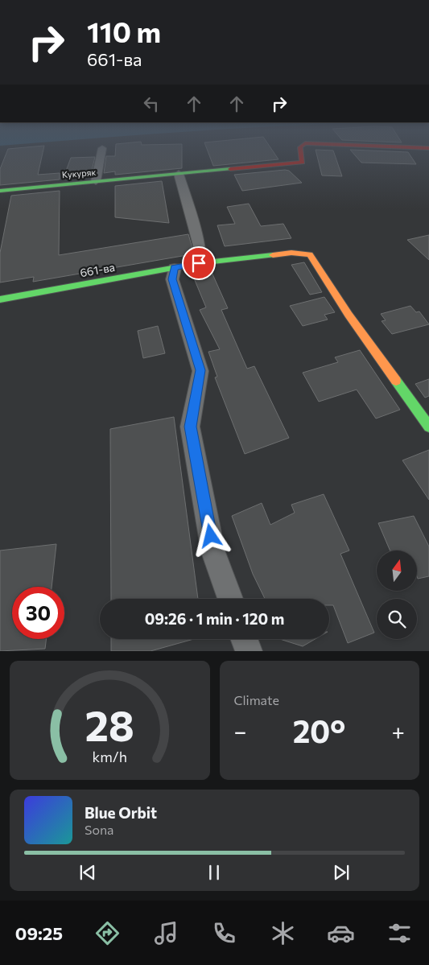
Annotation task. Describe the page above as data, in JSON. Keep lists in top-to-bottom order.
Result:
{
  "streets": {
    "street": ["Кукуряк", "661-ва"]
  },
  "north": "top",
  "page": {
    "turn": ["110 m", "661-ва"],
    "limit": "30",
    "trip": "09:26 · 1 min · 120 m",
    "tile": "Climate",
    "heat": ["−", "20°", "+"],
    "song": ["Blue Orbit", "Sona"],
    "tabs": "09:25",
    "gauge": ["28", "km/h"]
  }
}
